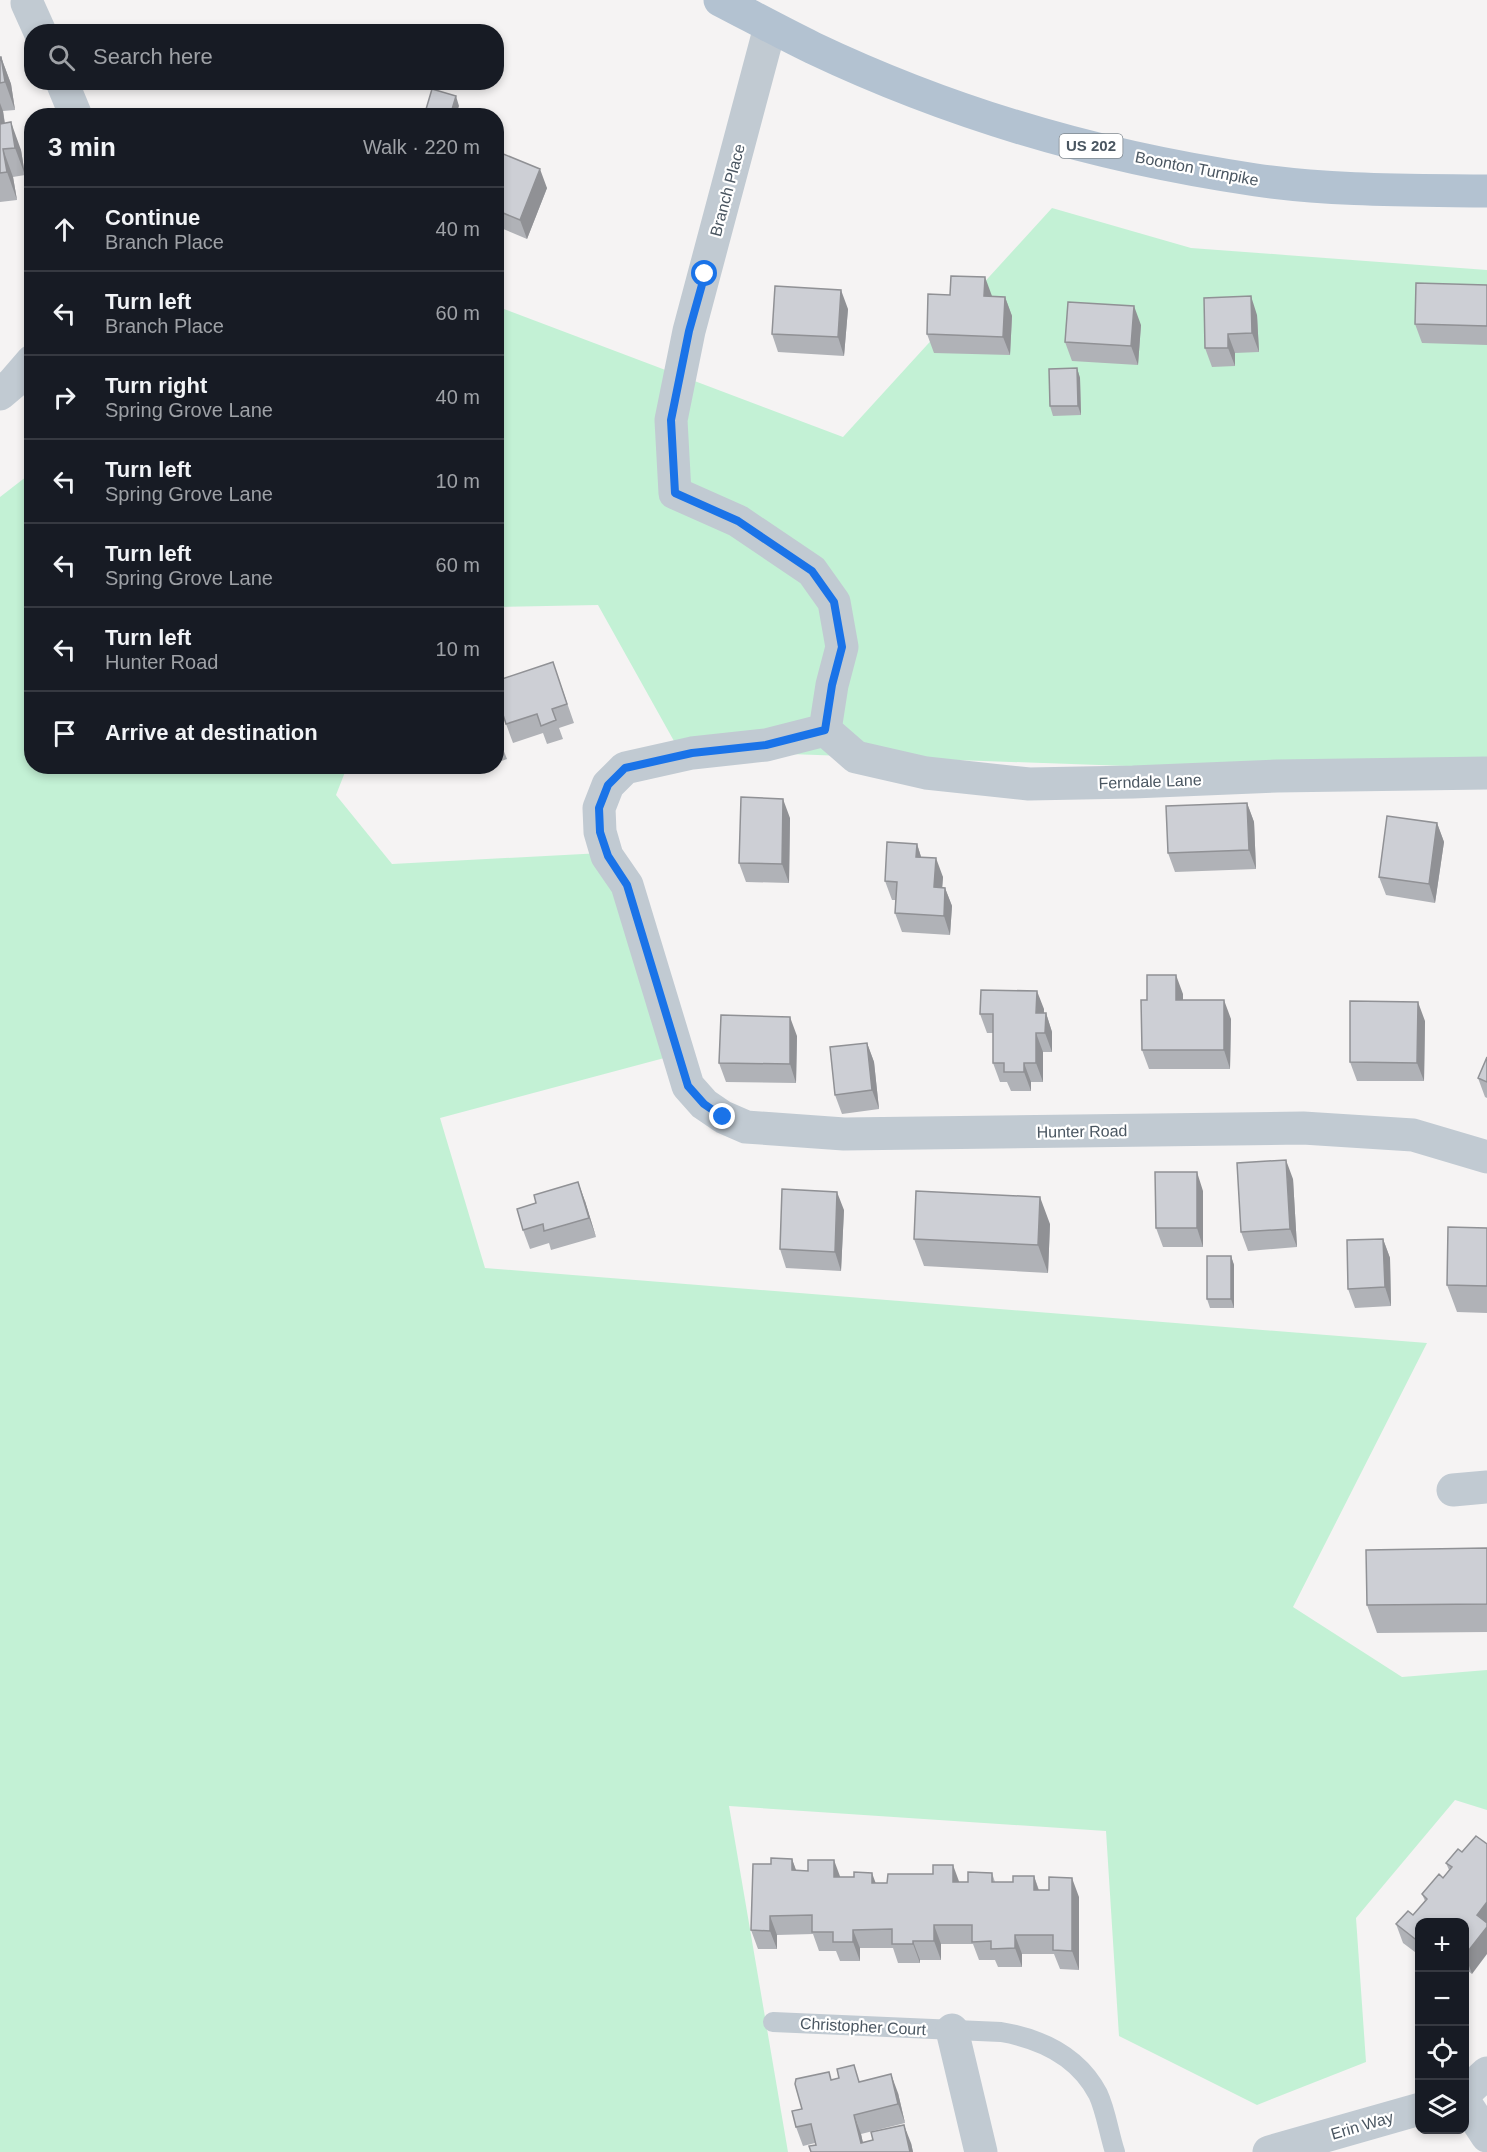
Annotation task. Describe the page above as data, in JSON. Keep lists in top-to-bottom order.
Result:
{
  "streets": {
    "main road": ["US 202", "Boonton Turnpike"],
    "street": [
      "Branch Place",
      "Ferndale Lane",
      "Hunter Road",
      "Erin Way"
    ],
    "lane": ["Christopher Court"]
  },
  "crossings": [
    ["Boonton Turnpike", "Branch Place"],
    ["Branch Place", "Ferndale Lane"],
    ["Branch Place", "Hunter Road"],
    ["Ferndale Lane", "Hunter Road"]
  ],
  "page": {
    "search": "Search here",
    "heading": ["3 min", "Walk · 220 m"],
    "list": [
      ["Continue", "Branch Place", "40 m"],
      ["Turn left", "Branch Place", "60 m"],
      ["Turn right", "Spring Grove Lane", "40 m"],
      ["Turn left", "Spring Grove Lane", "10 m"],
      ["Turn left", "Spring Grove Lane", "60 m"],
      ["Turn left", "Hunter Road", "10 m"],
      "Arrive at destination"
    ],
    "map_buttons": ["+", "−"]
  }
}
